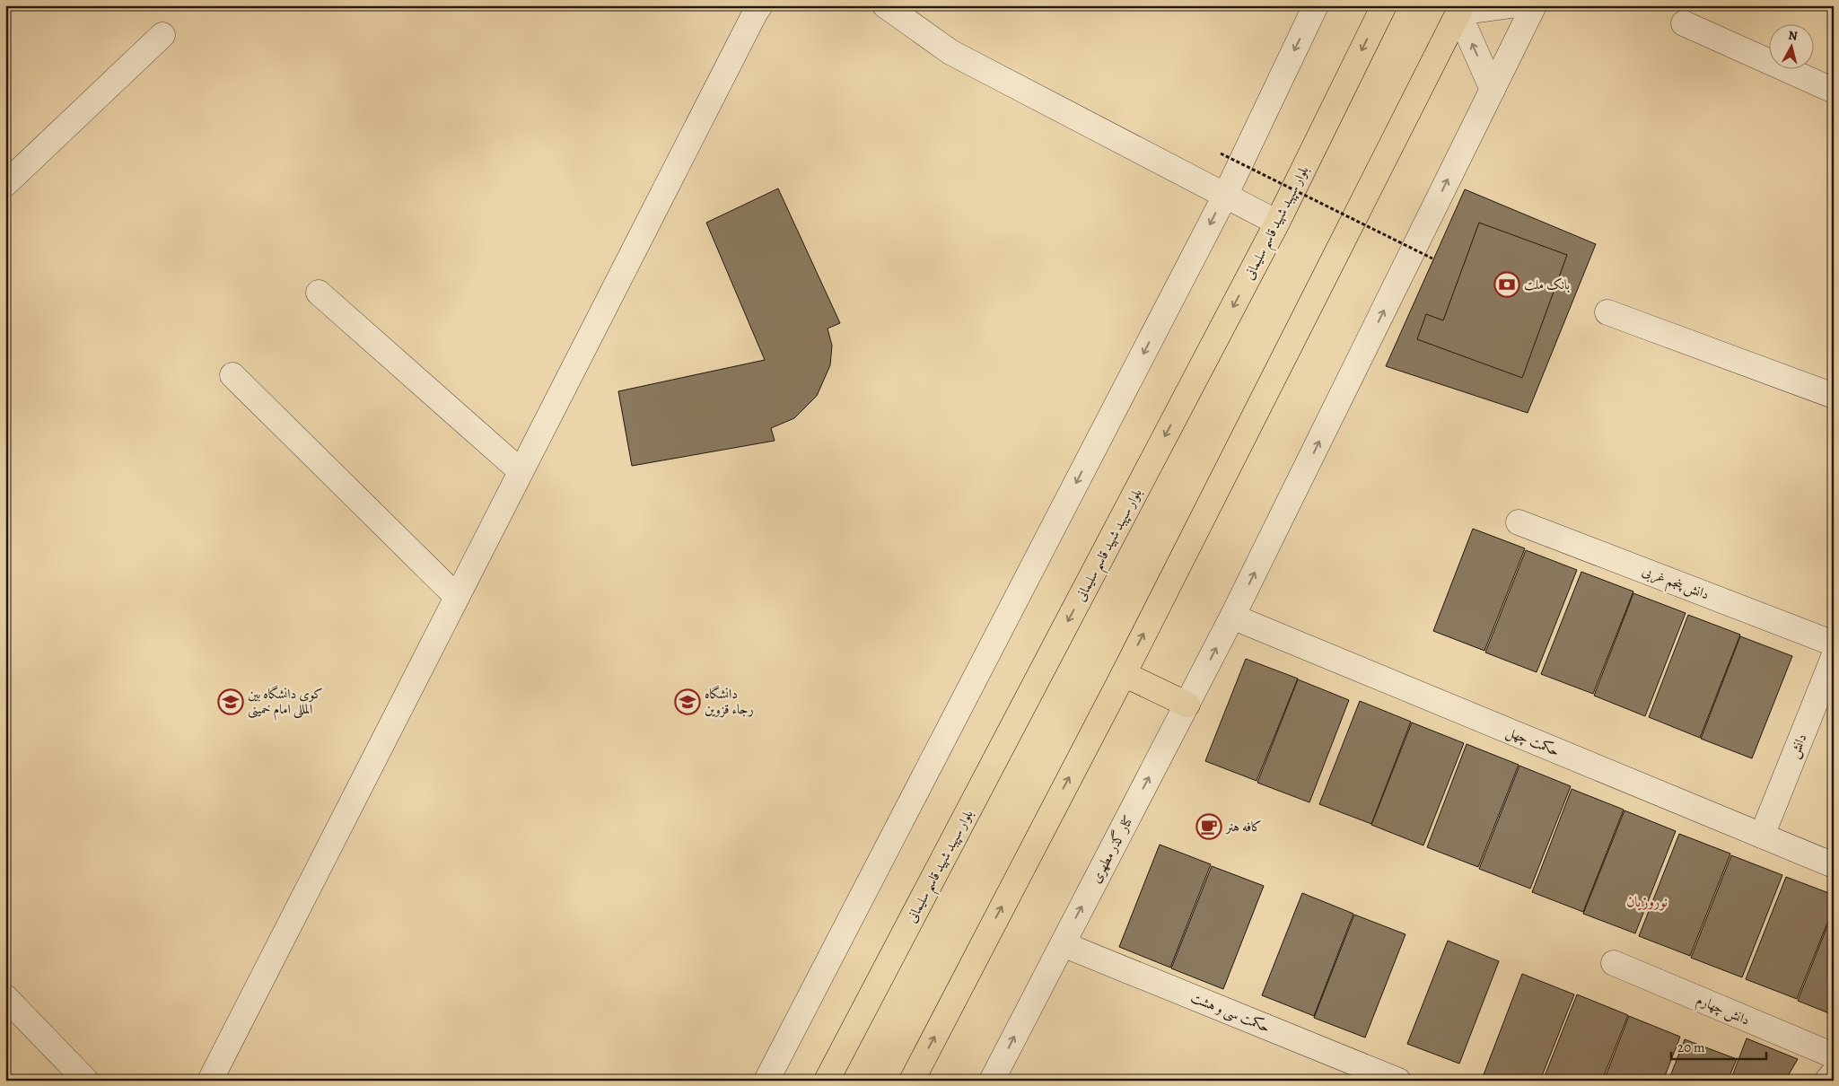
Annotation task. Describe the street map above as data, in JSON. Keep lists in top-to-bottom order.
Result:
{
  "streets": {
    "main road": ["بلوار سپهبد شهید قاسم سلیمانی"],
    "street": [
      "دانش پنجم غربی",
      "حکمت چهل",
      "دانش",
      "کنار گذر مطهری",
      "دانش چهارم",
      "حکمت سی و هشت"
    ]
  },
  "crossings": [
    ["حکمت چهل", "دانش"],
    ["حکمت چهل", "کنار گذر مطهری"],
    ["کنار گذر مطهری", "حکمت سی و هشت"]
  ],
  "districts": ["نوروزیان"],
  "places": {
    "bank": ["بانک ملت"],
    "school or university": ["کوی دانشگاه بین المللی امام خمینی", "دانشگاه رجاء قزوین"],
    "cafe": ["کافه هنر"]
  },
  "scale_bar": "20 m",
  "north": "top"
}
